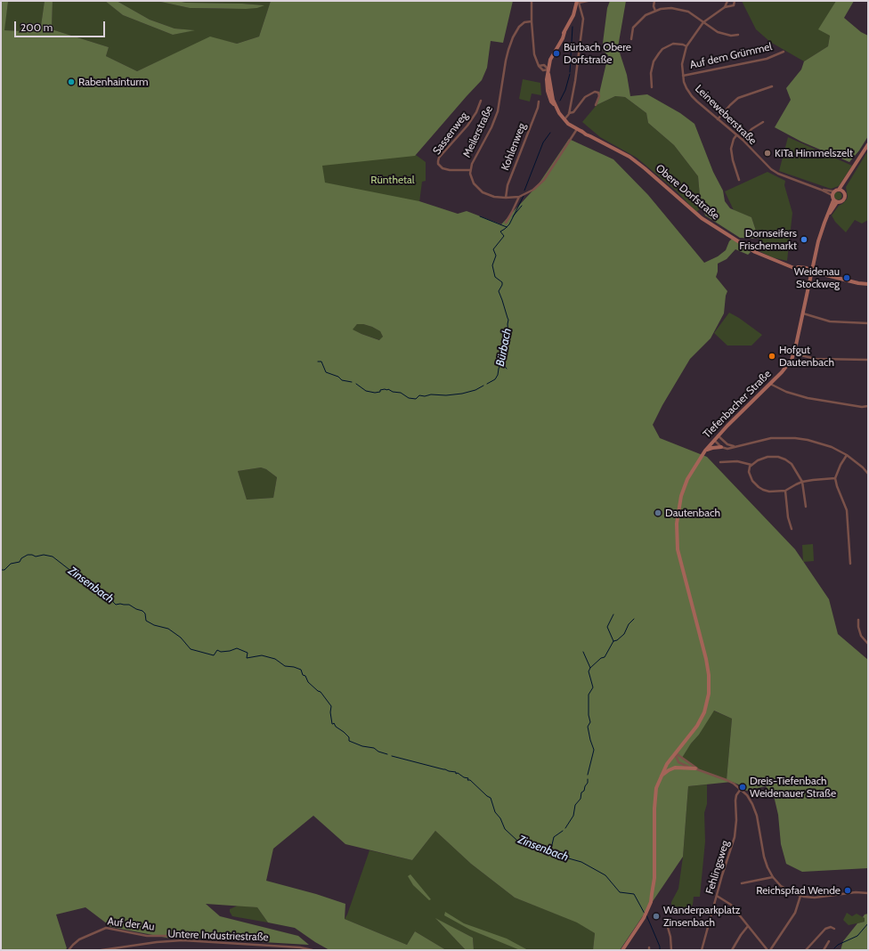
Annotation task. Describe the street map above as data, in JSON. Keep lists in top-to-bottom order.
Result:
{
  "streets": {
    "street": [
      "Auf dem Grümmel",
      "Leineweberstraße",
      "Meilerstraße",
      "Sassenweg",
      "Kohlenweg",
      "Obere Dorfstraße",
      "Tiefenbacher Straße",
      "Fehlingsweg",
      "Auf der Au",
      "Untere Industriestraße"
    ]
  },
  "crossings": [
    ["Auf dem Grümmel", "Leineweberstraße"],
    ["Leineweberstraße", "Tiefenbacher Straße"],
    ["Meilerstraße", "Sassenweg"],
    ["Meilerstraße", "Kohlenweg"],
    ["Meilerstraße", "Obere Dorfstraße"],
    ["Obere Dorfstraße", "Tiefenbacher Straße"],
    ["Auf der Au", "Untere Industriestraße"]
  ],
  "water": ["Bürbach", "Zinsenbach"],
  "parks": ["Rünthetal"],
  "places": [
    "Bürbach Obere Dorfstraße",
    "Rabenhainturm",
    "KiTa Himmelszelt",
    "Dornseifers Frischemarkt",
    "Weidenau Stockweg",
    "Hofgut Dautenbach",
    "Dautenbach",
    "Dreis-Tiefenbach Weidenauer Straße",
    "Reichspfad Wende",
    "Wanderparkplatz Zinsenbach"
  ],
  "scale_bar": "200 m"
}
